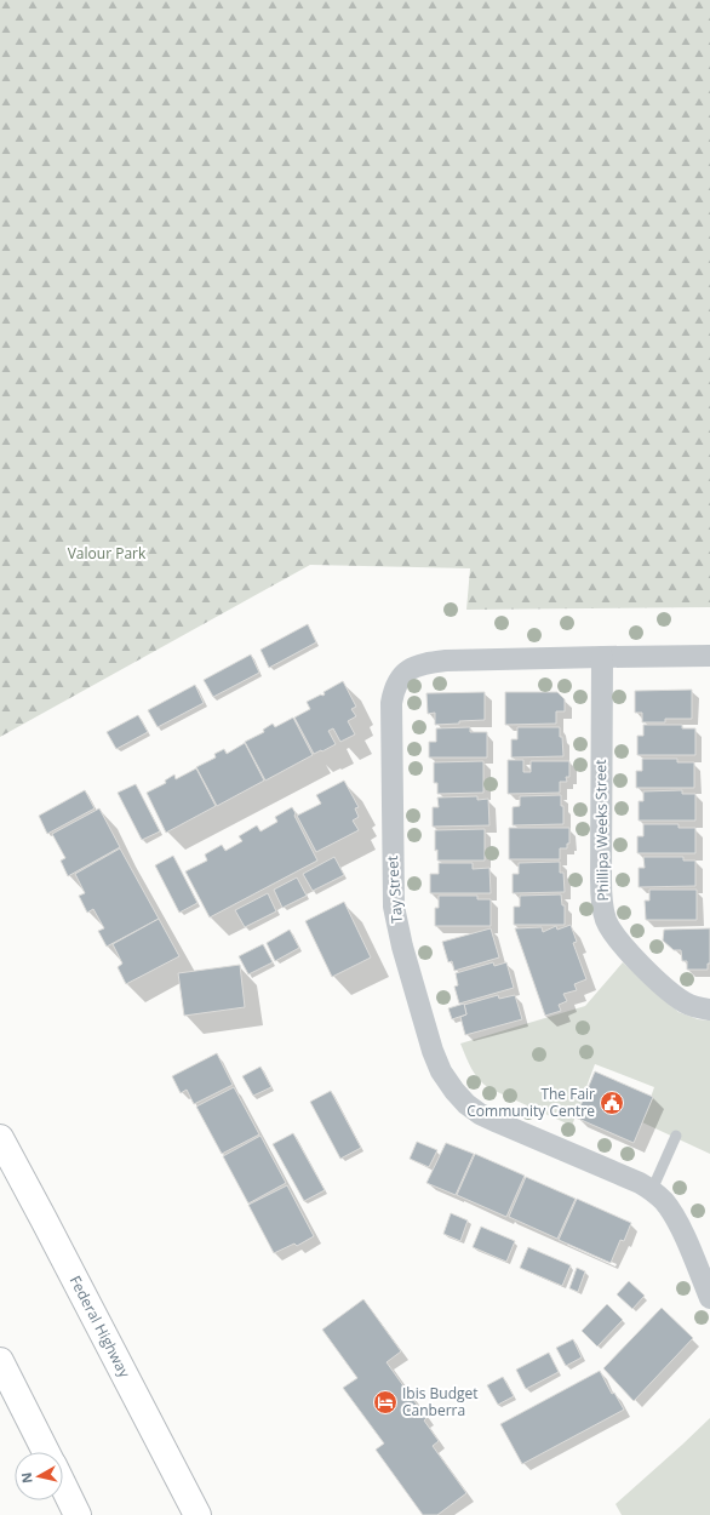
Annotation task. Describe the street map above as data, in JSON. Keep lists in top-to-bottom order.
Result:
{
  "streets": {
    "highway": ["Federal Highway"],
    "street": ["Phillipa Weeks Street", "Tay Street"]
  },
  "crossings": [
    ["Phillipa Weeks Street", "Tay Street"]
  ],
  "parks": ["Valour Park"],
  "places": {
    "public building": ["The Fair Community Centre"],
    "hotel": ["Ibis Budget Canberra"]
  },
  "north": "left"
}
